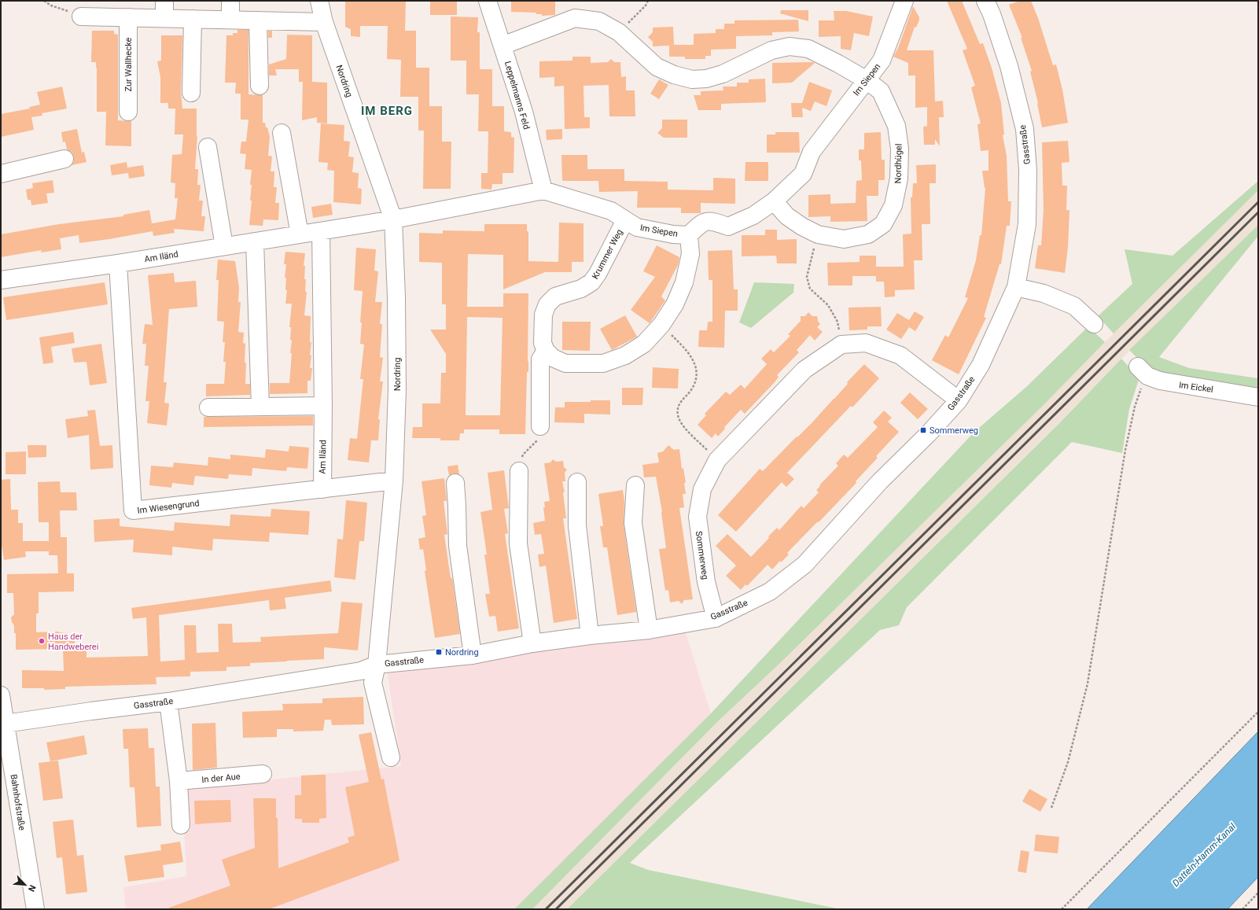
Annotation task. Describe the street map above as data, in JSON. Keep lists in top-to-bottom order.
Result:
{
  "streets": {
    "street": [
      "Zur Wallhecke",
      "Im Siepen",
      "Nordring",
      "Leppelmanns Feld",
      "Gasstraße",
      "Nordhügel",
      "Krummer Weg",
      "Am Iländ",
      "Im Eickel",
      "Im Wiesengrund",
      "Sommerweg",
      "In der Aue",
      "Bahnhofstraße"
    ]
  },
  "crossings": [
    ["Im Siepen", "Nordring"],
    ["Im Siepen", "Leppelmanns Feld"],
    ["Im Siepen", "Nordhügel"],
    ["Im Siepen", "Krummer Weg"],
    ["Im Siepen", "Am Iländ"],
    ["Nordring", "Gasstraße"],
    ["Nordring", "Am Iländ"],
    ["Nordring", "Im Wiesengrund"],
    ["Leppelmanns Feld", "Nordhügel"],
    ["Gasstraße", "Sommerweg"],
    ["Gasstraße", "Bahnhofstraße"],
    ["Am Iländ", "Im Wiesengrund"]
  ],
  "districts": ["IM BERG"],
  "water": ["Datteln-Hamm-Kanal"],
  "places": {
    "transit": ["Sommerweg", "Nordring"],
    "other": ["Haus der Handweberei"]
  },
  "north": "bottom right"
}
